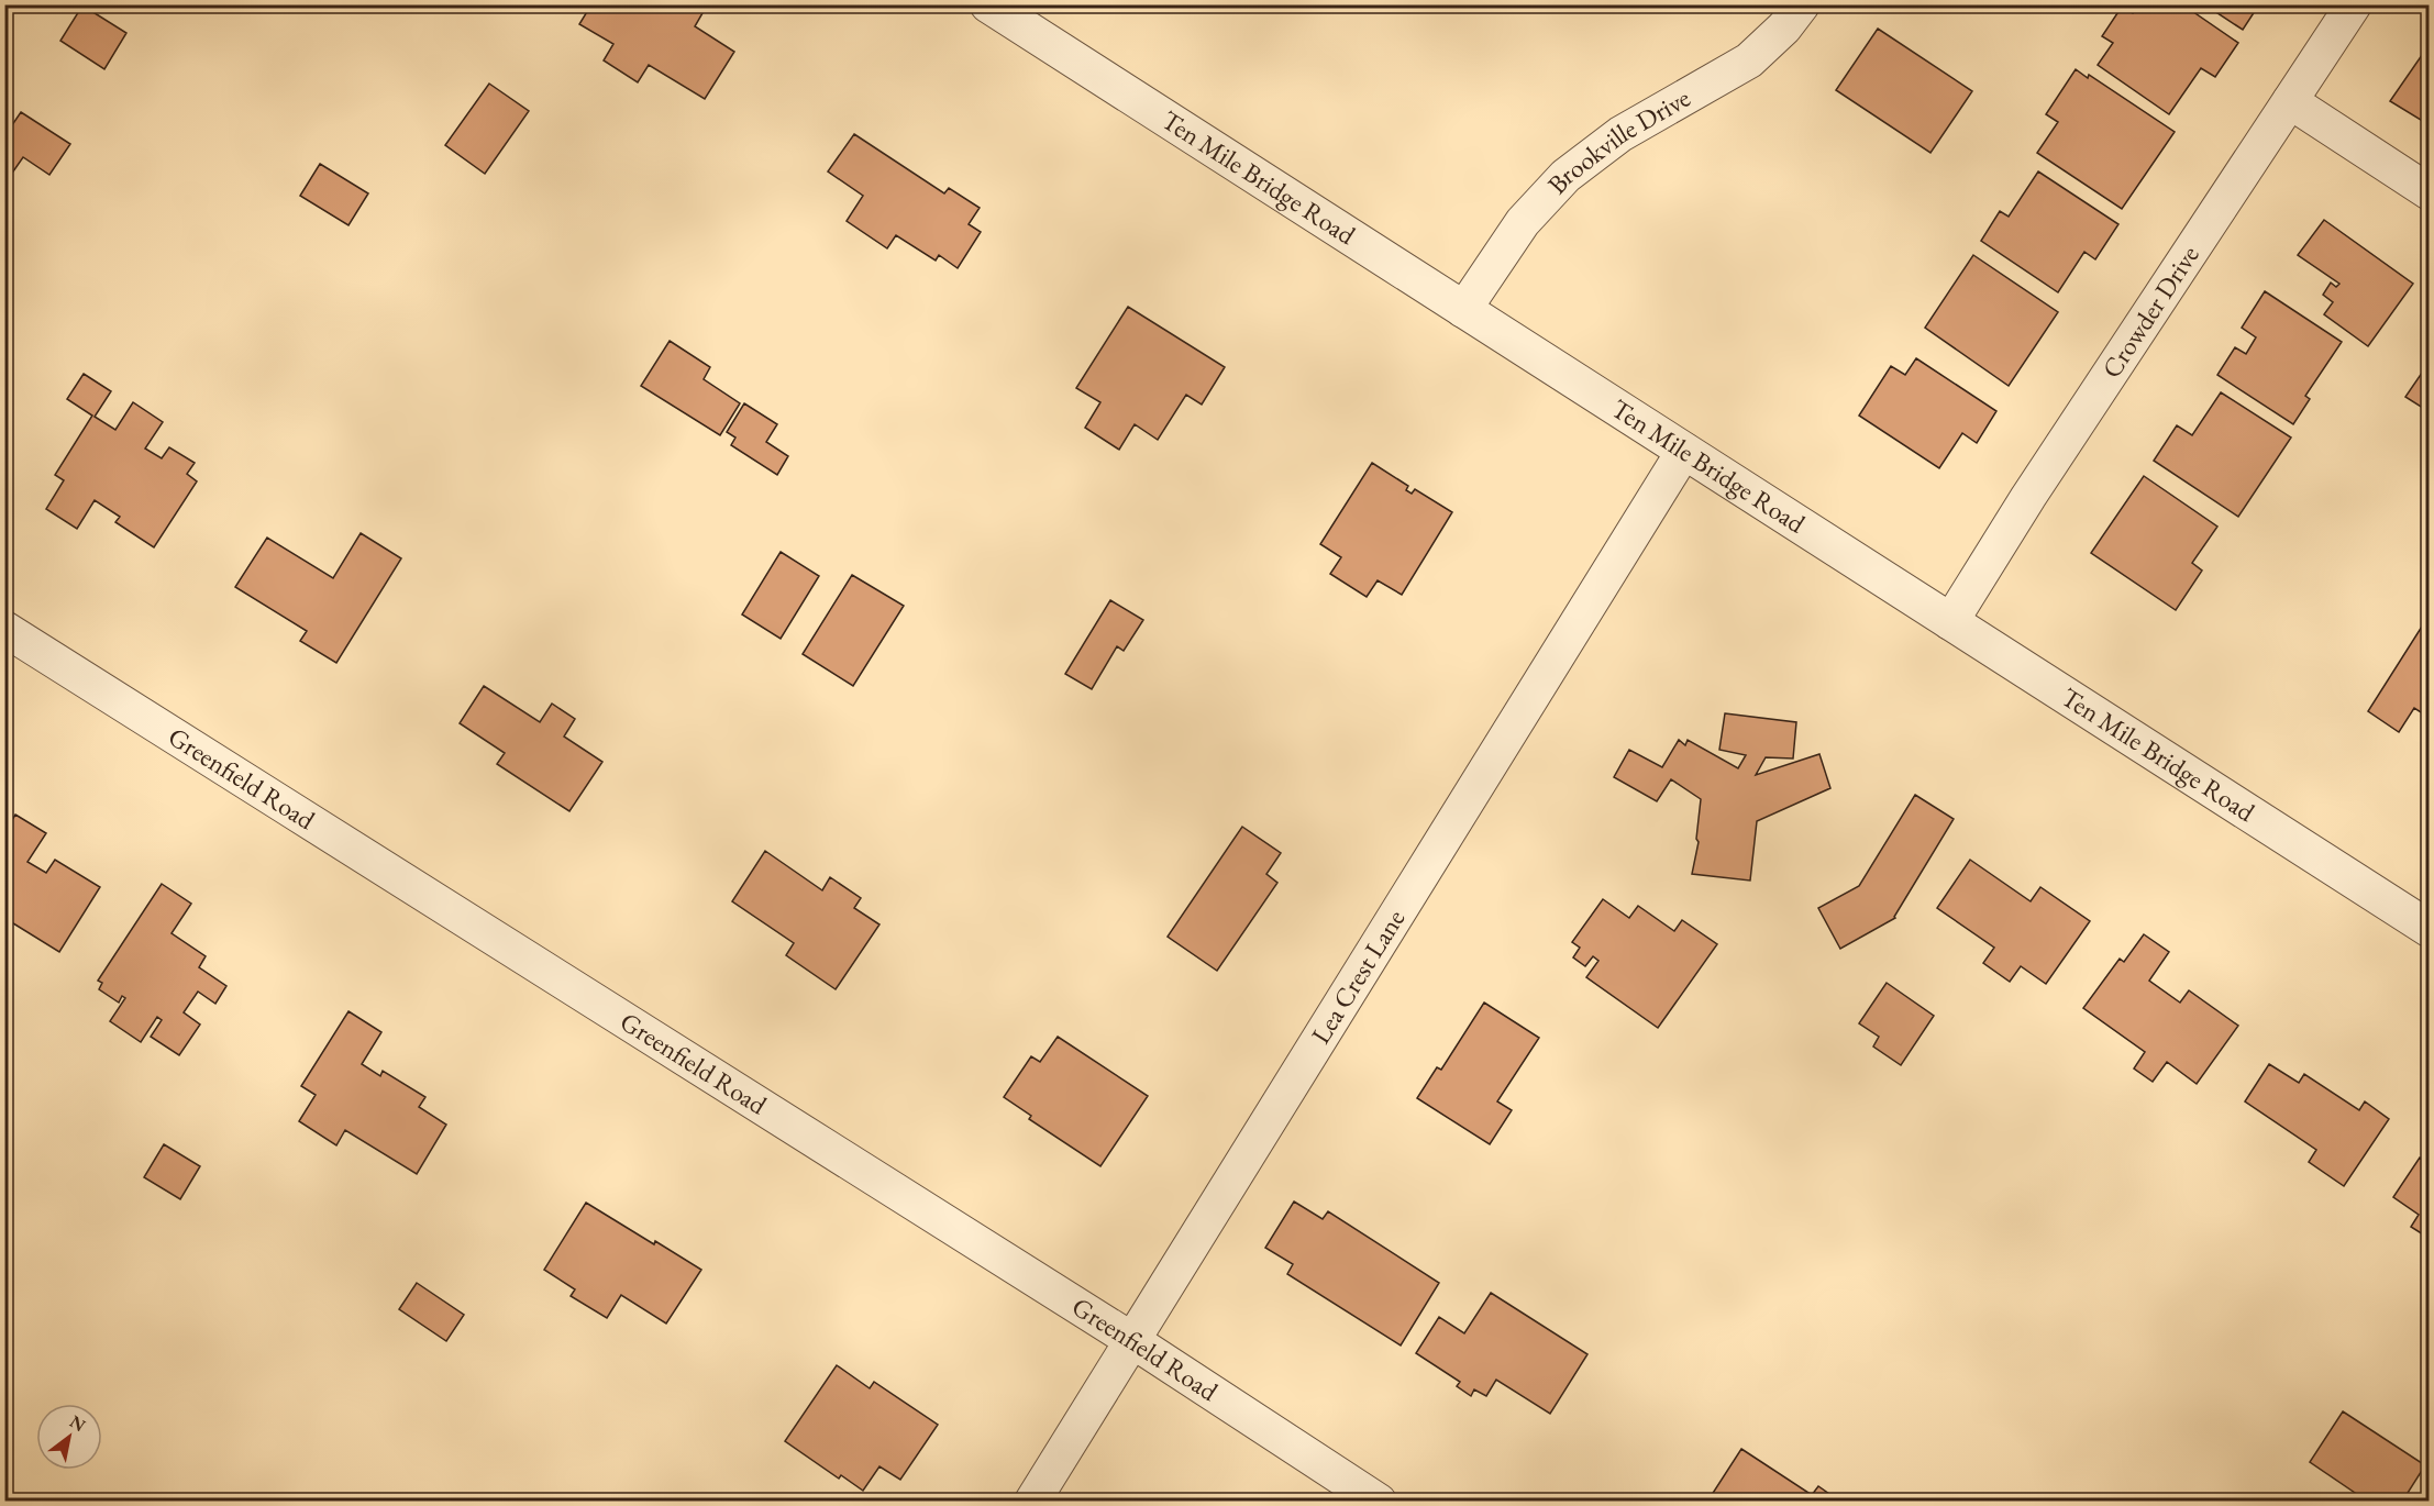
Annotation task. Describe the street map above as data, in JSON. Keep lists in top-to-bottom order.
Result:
{
  "streets": {
    "street": [
      "Brookville Drive",
      "Ten Mile Bridge Road",
      "Crowder Drive",
      "Greenfield Road",
      "Lea Crest Lane"
    ]
  },
  "crossings": [
    ["Brookville Drive", "Ten Mile Bridge Road"],
    ["Ten Mile Bridge Road", "Crowder Drive"],
    ["Ten Mile Bridge Road", "Lea Crest Lane"],
    ["Greenfield Road", "Lea Crest Lane"]
  ],
  "north": "top right"
}
